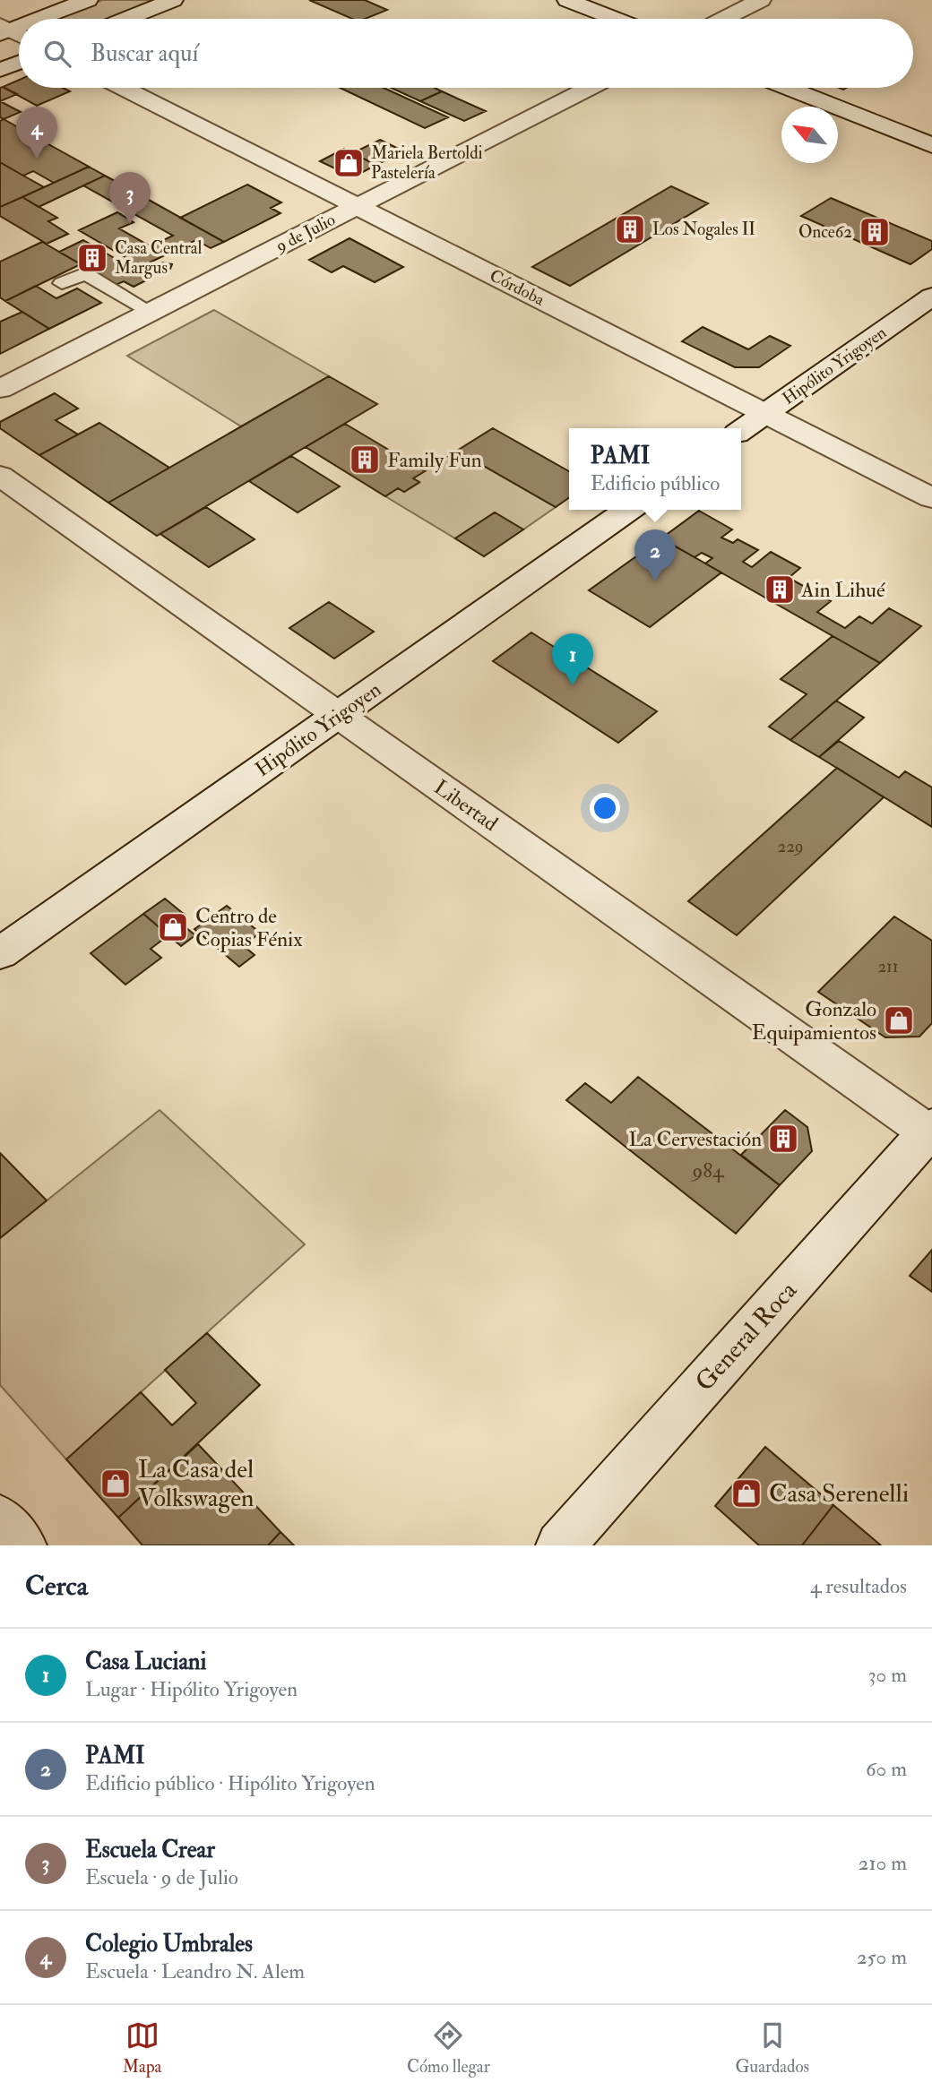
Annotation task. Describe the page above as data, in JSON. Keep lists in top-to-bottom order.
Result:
{
  "streets": {
    "street": [
      "9 de Julio",
      "Córdoba",
      "Hipólito Yrigoyen",
      "Libertad",
      "General Roca"
    ]
  },
  "crossings": [
    ["9 de Julio", "Córdoba"],
    ["Córdoba", "Hipólito Yrigoyen"],
    ["Hipólito Yrigoyen", "Libertad"],
    ["Libertad", "General Roca"]
  ],
  "places": {
    "shop": [
      "Mariela Bertoldi Pastelería",
      "Centro de Copias Fénix",
      "Gonzalo Equipamientos",
      "La Casa del Volkswagen",
      "Casa Serenelli"
    ],
    "building": [
      "Los Nogales II",
      "Once62",
      "Casa Central Margus",
      "Family Fun",
      "Ain Lihué",
      "La Cervestación"
    ]
  },
  "house_numbers": ["229", "211", "984"],
  "north": "top left",
  "page": {
    "search": "Buscar aquí",
    "pins": [
      "4",
      "3",
      "2",
      "1"
    ],
    "popup": ["PAMI", "Edificio público"],
    "heading": ["Cerca", "4 resultados"],
    "list": [
      {
        "mark": "1",
        "name": "Casa Luciani",
        "note": "Lugar · Hipólito Yrigoyen",
        "value": "30 m"
      },
      {
        "mark": "2",
        "name": "PAMI",
        "note": "Edificio público · Hipólito Yrigoyen",
        "value": "60 m"
      },
      {
        "mark": "3",
        "name": "Escuela Crear",
        "note": "Escuela · 9 de Julio",
        "value": "210 m"
      },
      {
        "mark": "4",
        "name": "Colegio Umbrales",
        "note": "Escuela · Leandro N. Alem",
        "value": "250 m"
      }
    ],
    "nav": ["Mapa", "Cómo llegar", "Guardados"]
  }
}
